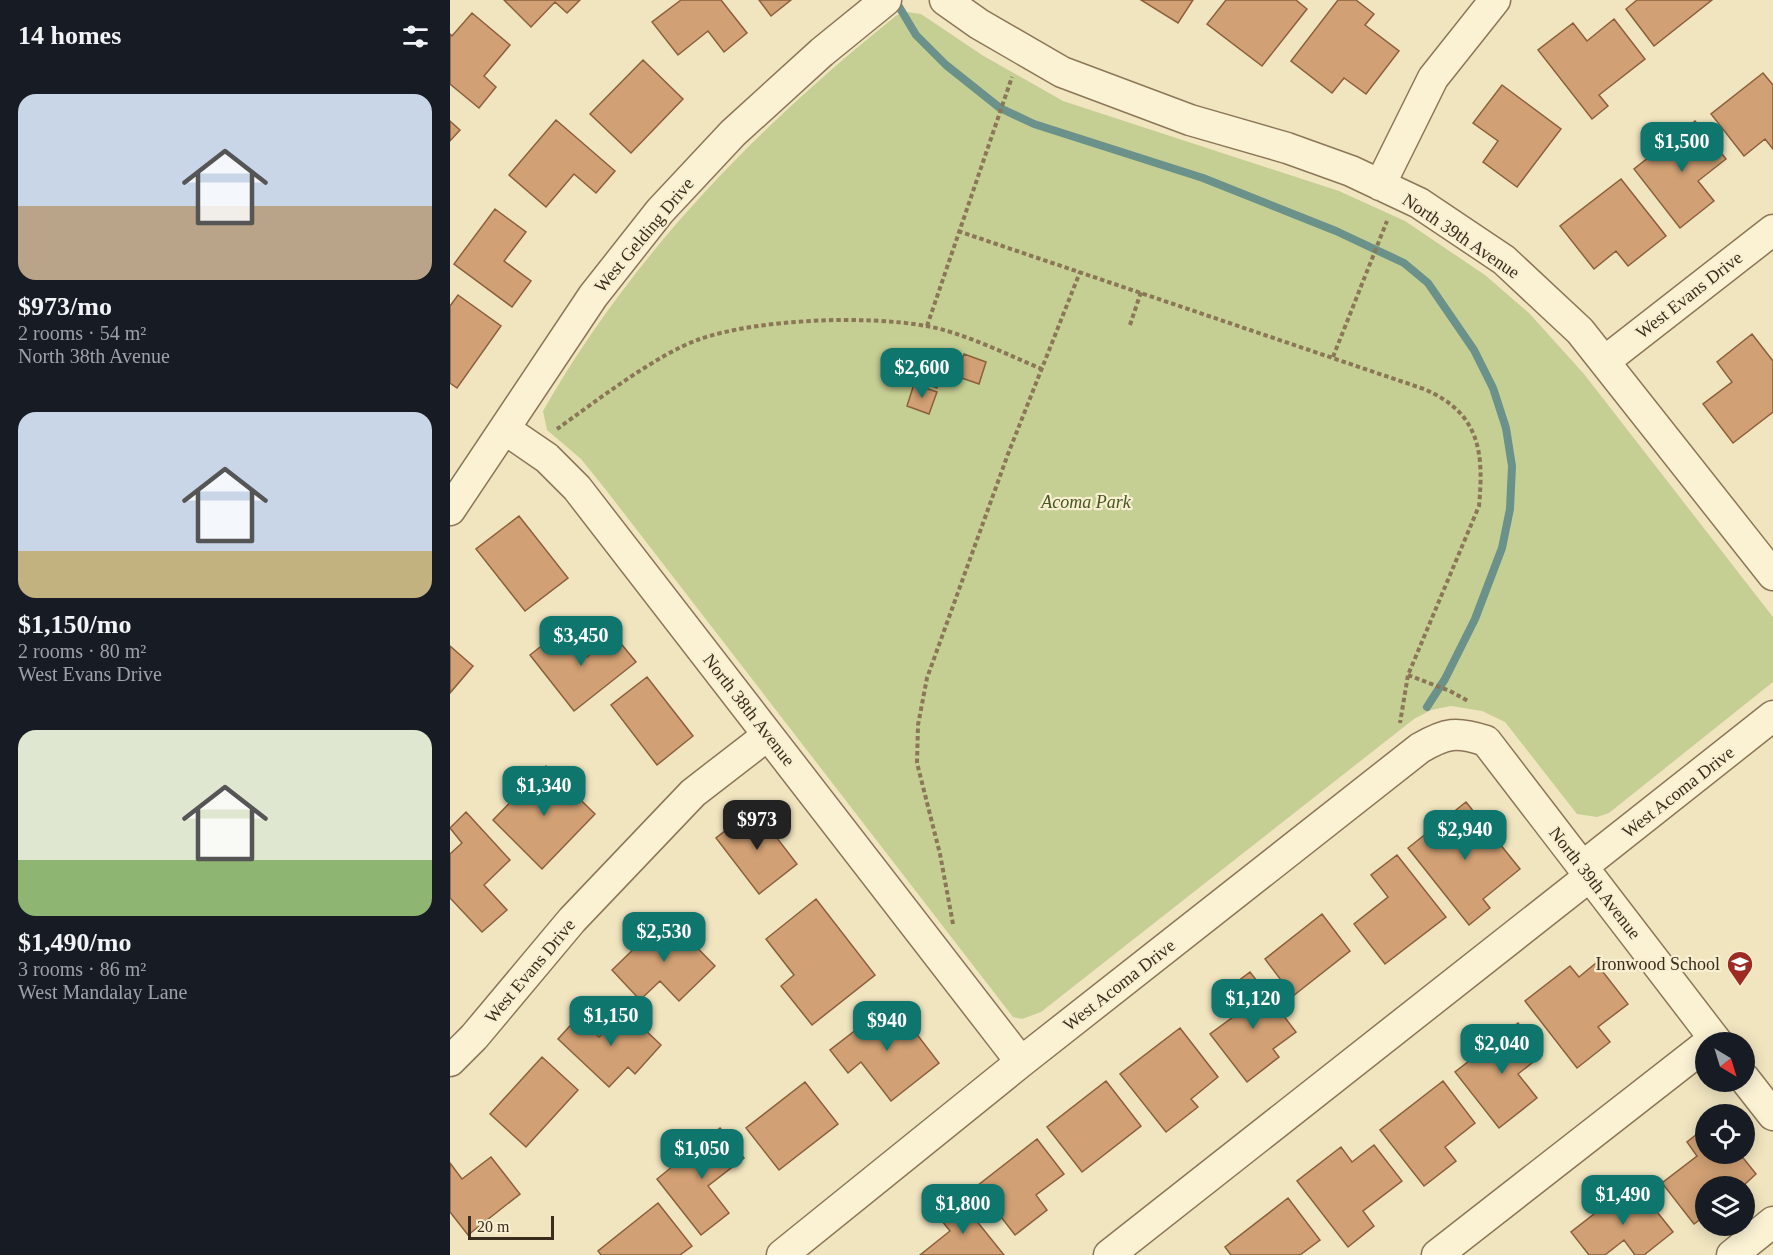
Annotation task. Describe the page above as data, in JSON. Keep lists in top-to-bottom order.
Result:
{
  "streets": {
    "street": [
      "West Gelding Drive",
      "North 39th Avenue",
      "West Evans Drive",
      "North 38th Avenue",
      "West Acoma Drive"
    ]
  },
  "crossings": [
    ["West Gelding Drive", "North 38th Avenue"],
    ["North 39th Avenue", "West Evans Drive"],
    ["North 39th Avenue", "West Acoma Drive"],
    ["West Evans Drive", "North 38th Avenue"],
    ["North 38th Avenue", "West Acoma Drive"]
  ],
  "parks": ["Acoma Park"],
  "places": {
    "school or university": ["Ironwood School"]
  },
  "scale_bar": "20 m",
  "north": "bottom right",
  "page": {
    "heading": "14 homes",
    "list": [
      {
        "name": "$973/mo",
        "note": "2 rooms · 54 m² · North 38th Avenue"
      },
      {
        "name": "$1,150/mo",
        "note": "2 rooms · 80 m² · West Evans Drive"
      },
      {
        "name": "$1,490/mo",
        "note": "3 rooms · 86 m² · West Mandalay Lane"
      }
    ],
    "price": [
      "$1,500",
      "$2,600",
      "$3,450",
      "$1,340",
      "$973",
      "$2,940",
      "$2,530",
      "$1,120",
      "$1,150",
      "$940",
      "$2,040",
      "$1,050",
      "$1,490",
      "$1,800"
    ],
    "scale": "20 m"
  }
}
